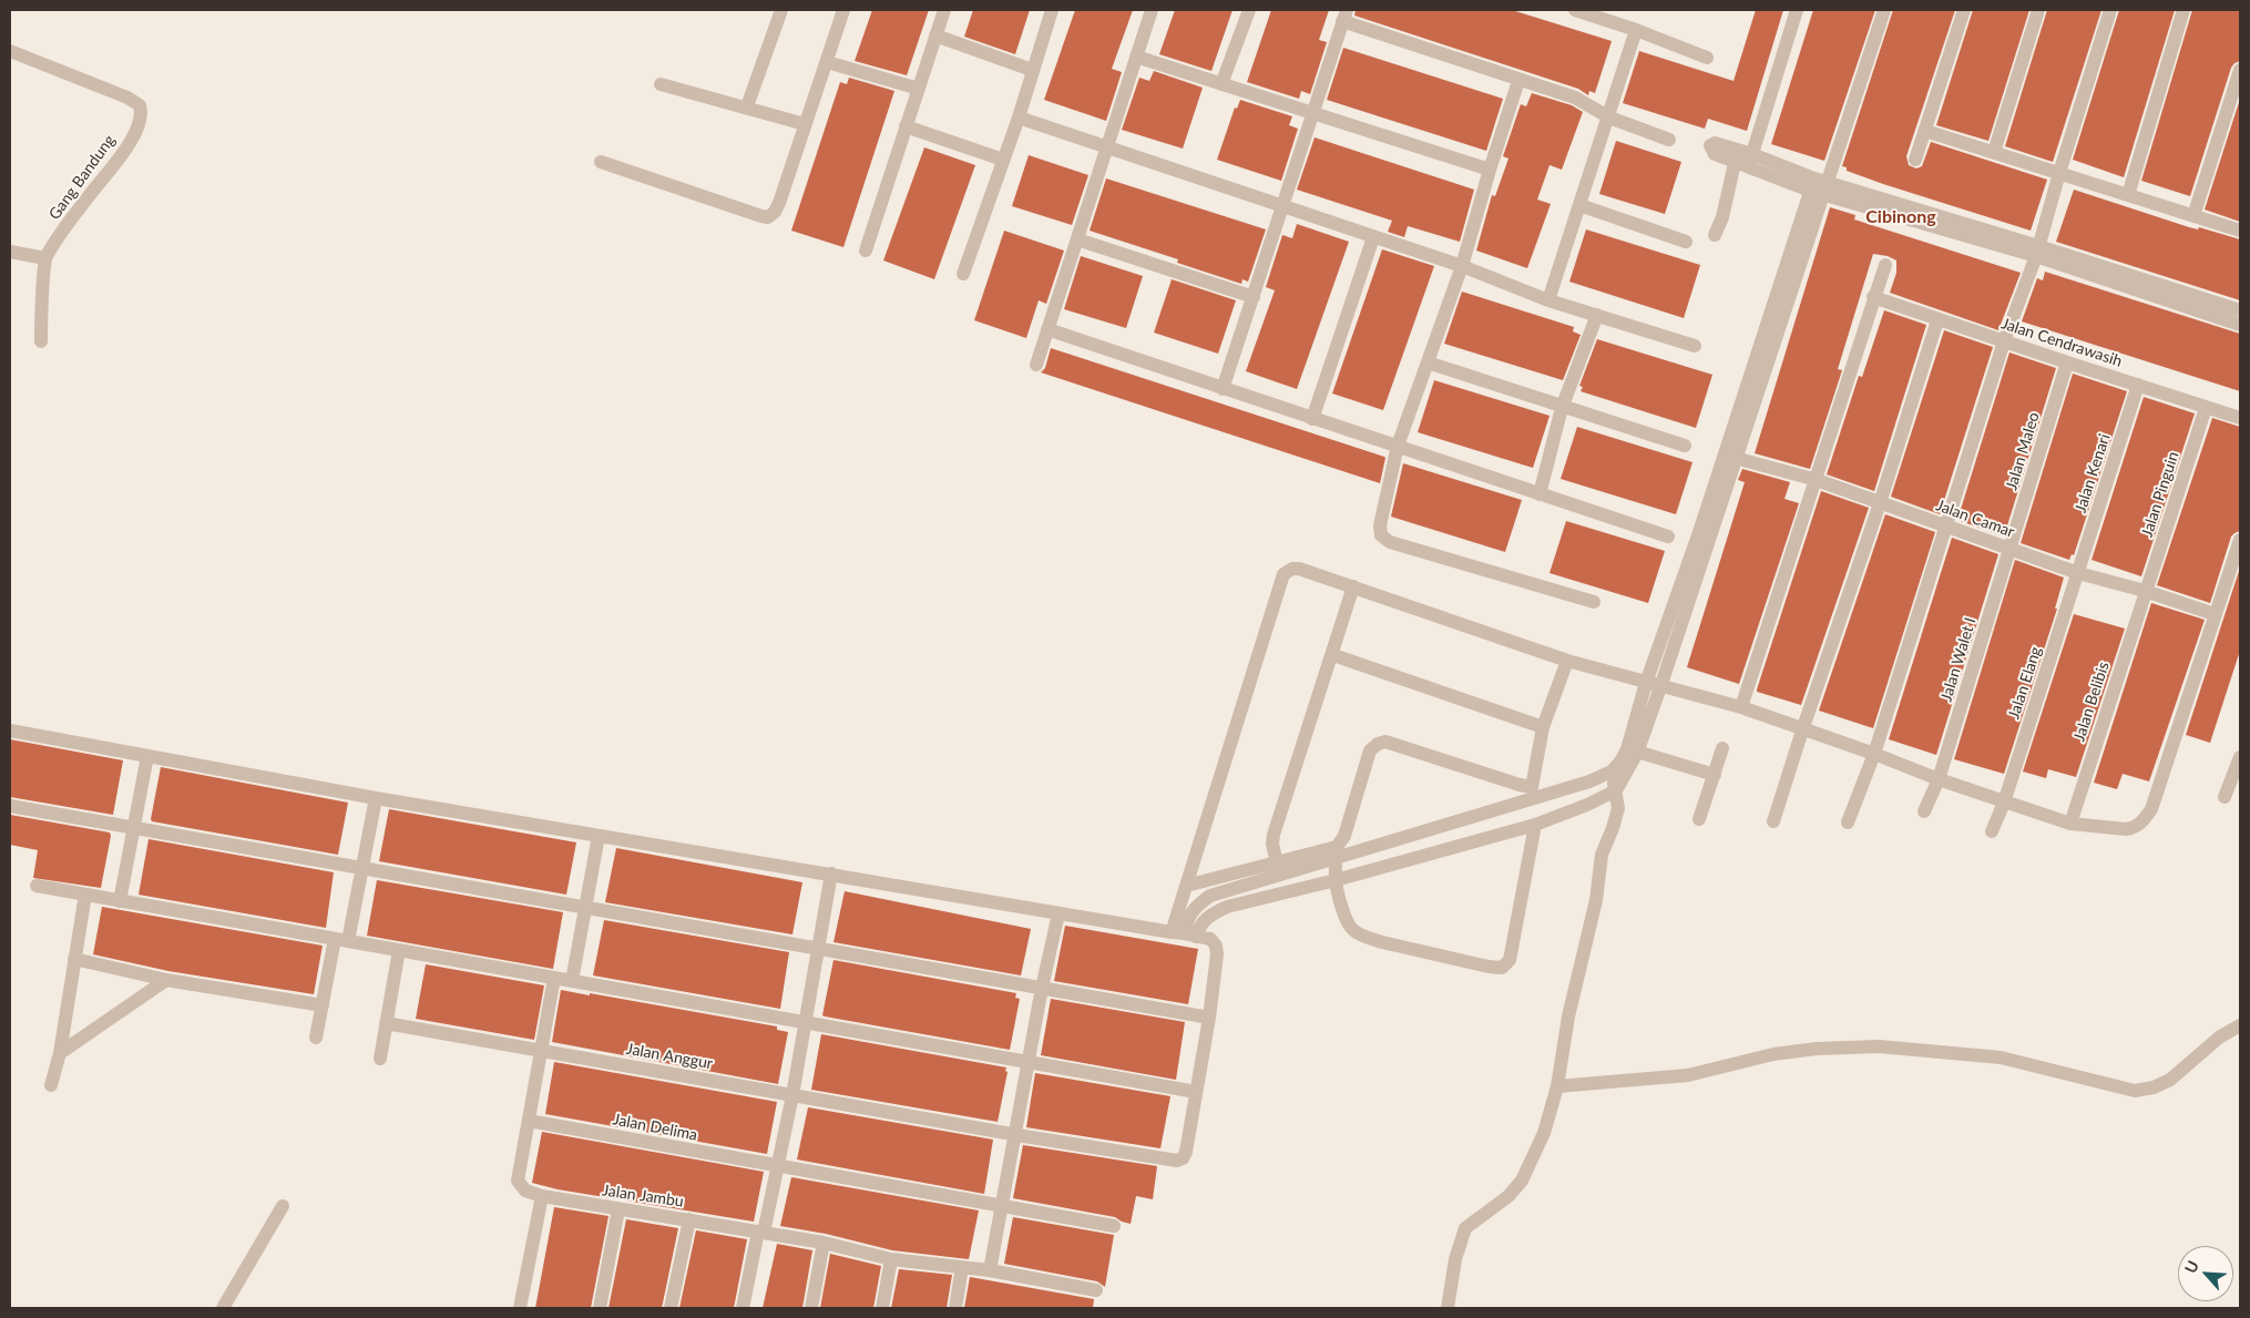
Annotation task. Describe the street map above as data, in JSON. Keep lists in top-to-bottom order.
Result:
{
  "streets": {
    "street": [
      "Gang Bandung",
      "Jalan Cendrawasih",
      "Jalan Maleo",
      "Jalan Kenari",
      "Jalan Pinguin",
      "Jalan Camar",
      "Jalan Walet I",
      "Jalan Elang",
      "Jalan Belibis",
      "Jalan Anggur",
      "Jalan Delima",
      "Jalan Jambu"
    ]
  },
  "crossings": [
    ["Jalan Cendrawasih", "Jalan Maleo"],
    ["Jalan Cendrawasih", "Jalan Kenari"],
    ["Jalan Cendrawasih", "Jalan Pinguin"],
    ["Jalan Maleo", "Jalan Camar"],
    ["Jalan Maleo", "Jalan Walet I"],
    ["Jalan Kenari", "Jalan Camar"],
    ["Jalan Kenari", "Jalan Elang"],
    ["Jalan Pinguin", "Jalan Camar"],
    ["Jalan Pinguin", "Jalan Belibis"],
    ["Jalan Camar", "Jalan Walet I"],
    ["Jalan Camar", "Jalan Elang"],
    ["Jalan Camar", "Jalan Belibis"],
    ["Jalan Delima", "Jalan Jambu"]
  ],
  "districts": ["Cibinong"],
  "north": "top left"
}
